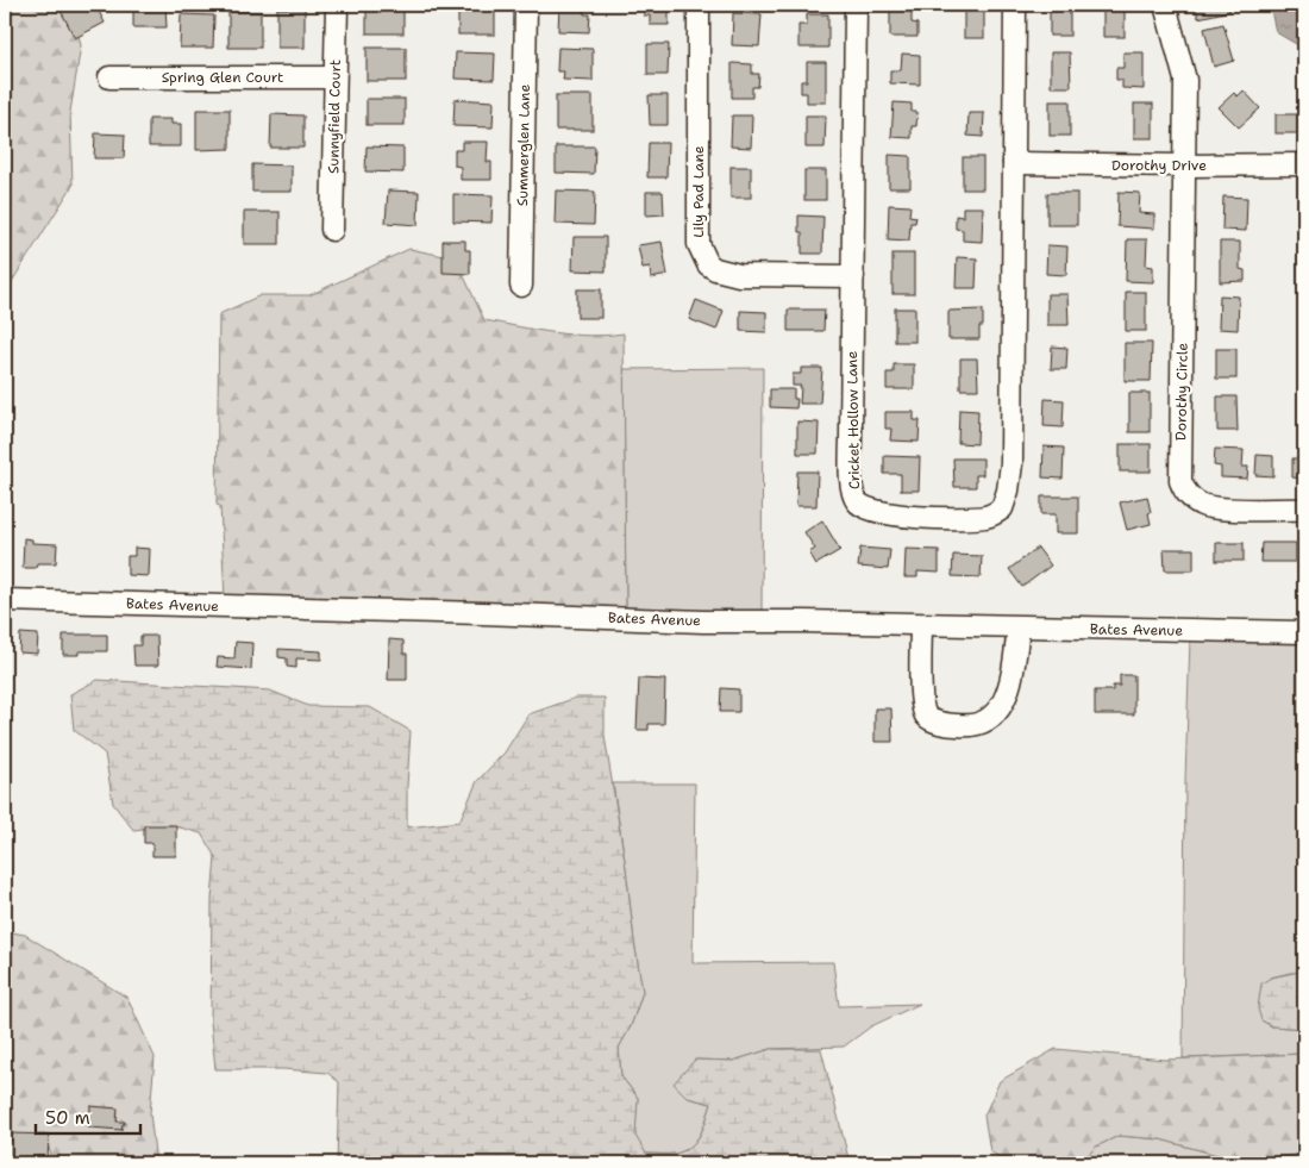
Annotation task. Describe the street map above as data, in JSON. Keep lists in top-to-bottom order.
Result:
{
  "streets": {
    "street": [
      "Spring Glen Court",
      "Sunnyfield Court",
      "Summerglen Lane",
      "Dorothy Drive",
      "Lily Pad Lane",
      "Dorothy Circle",
      "Cricket Hollow Lane",
      "Bates Avenue"
    ]
  },
  "crossings": [
    ["Spring Glen Court", "Sunnyfield Court"],
    ["Dorothy Drive", "Dorothy Circle"],
    ["Dorothy Drive", "Cricket Hollow Lane"],
    ["Lily Pad Lane", "Cricket Hollow Lane"]
  ],
  "scale_bar": "50 m"
}
